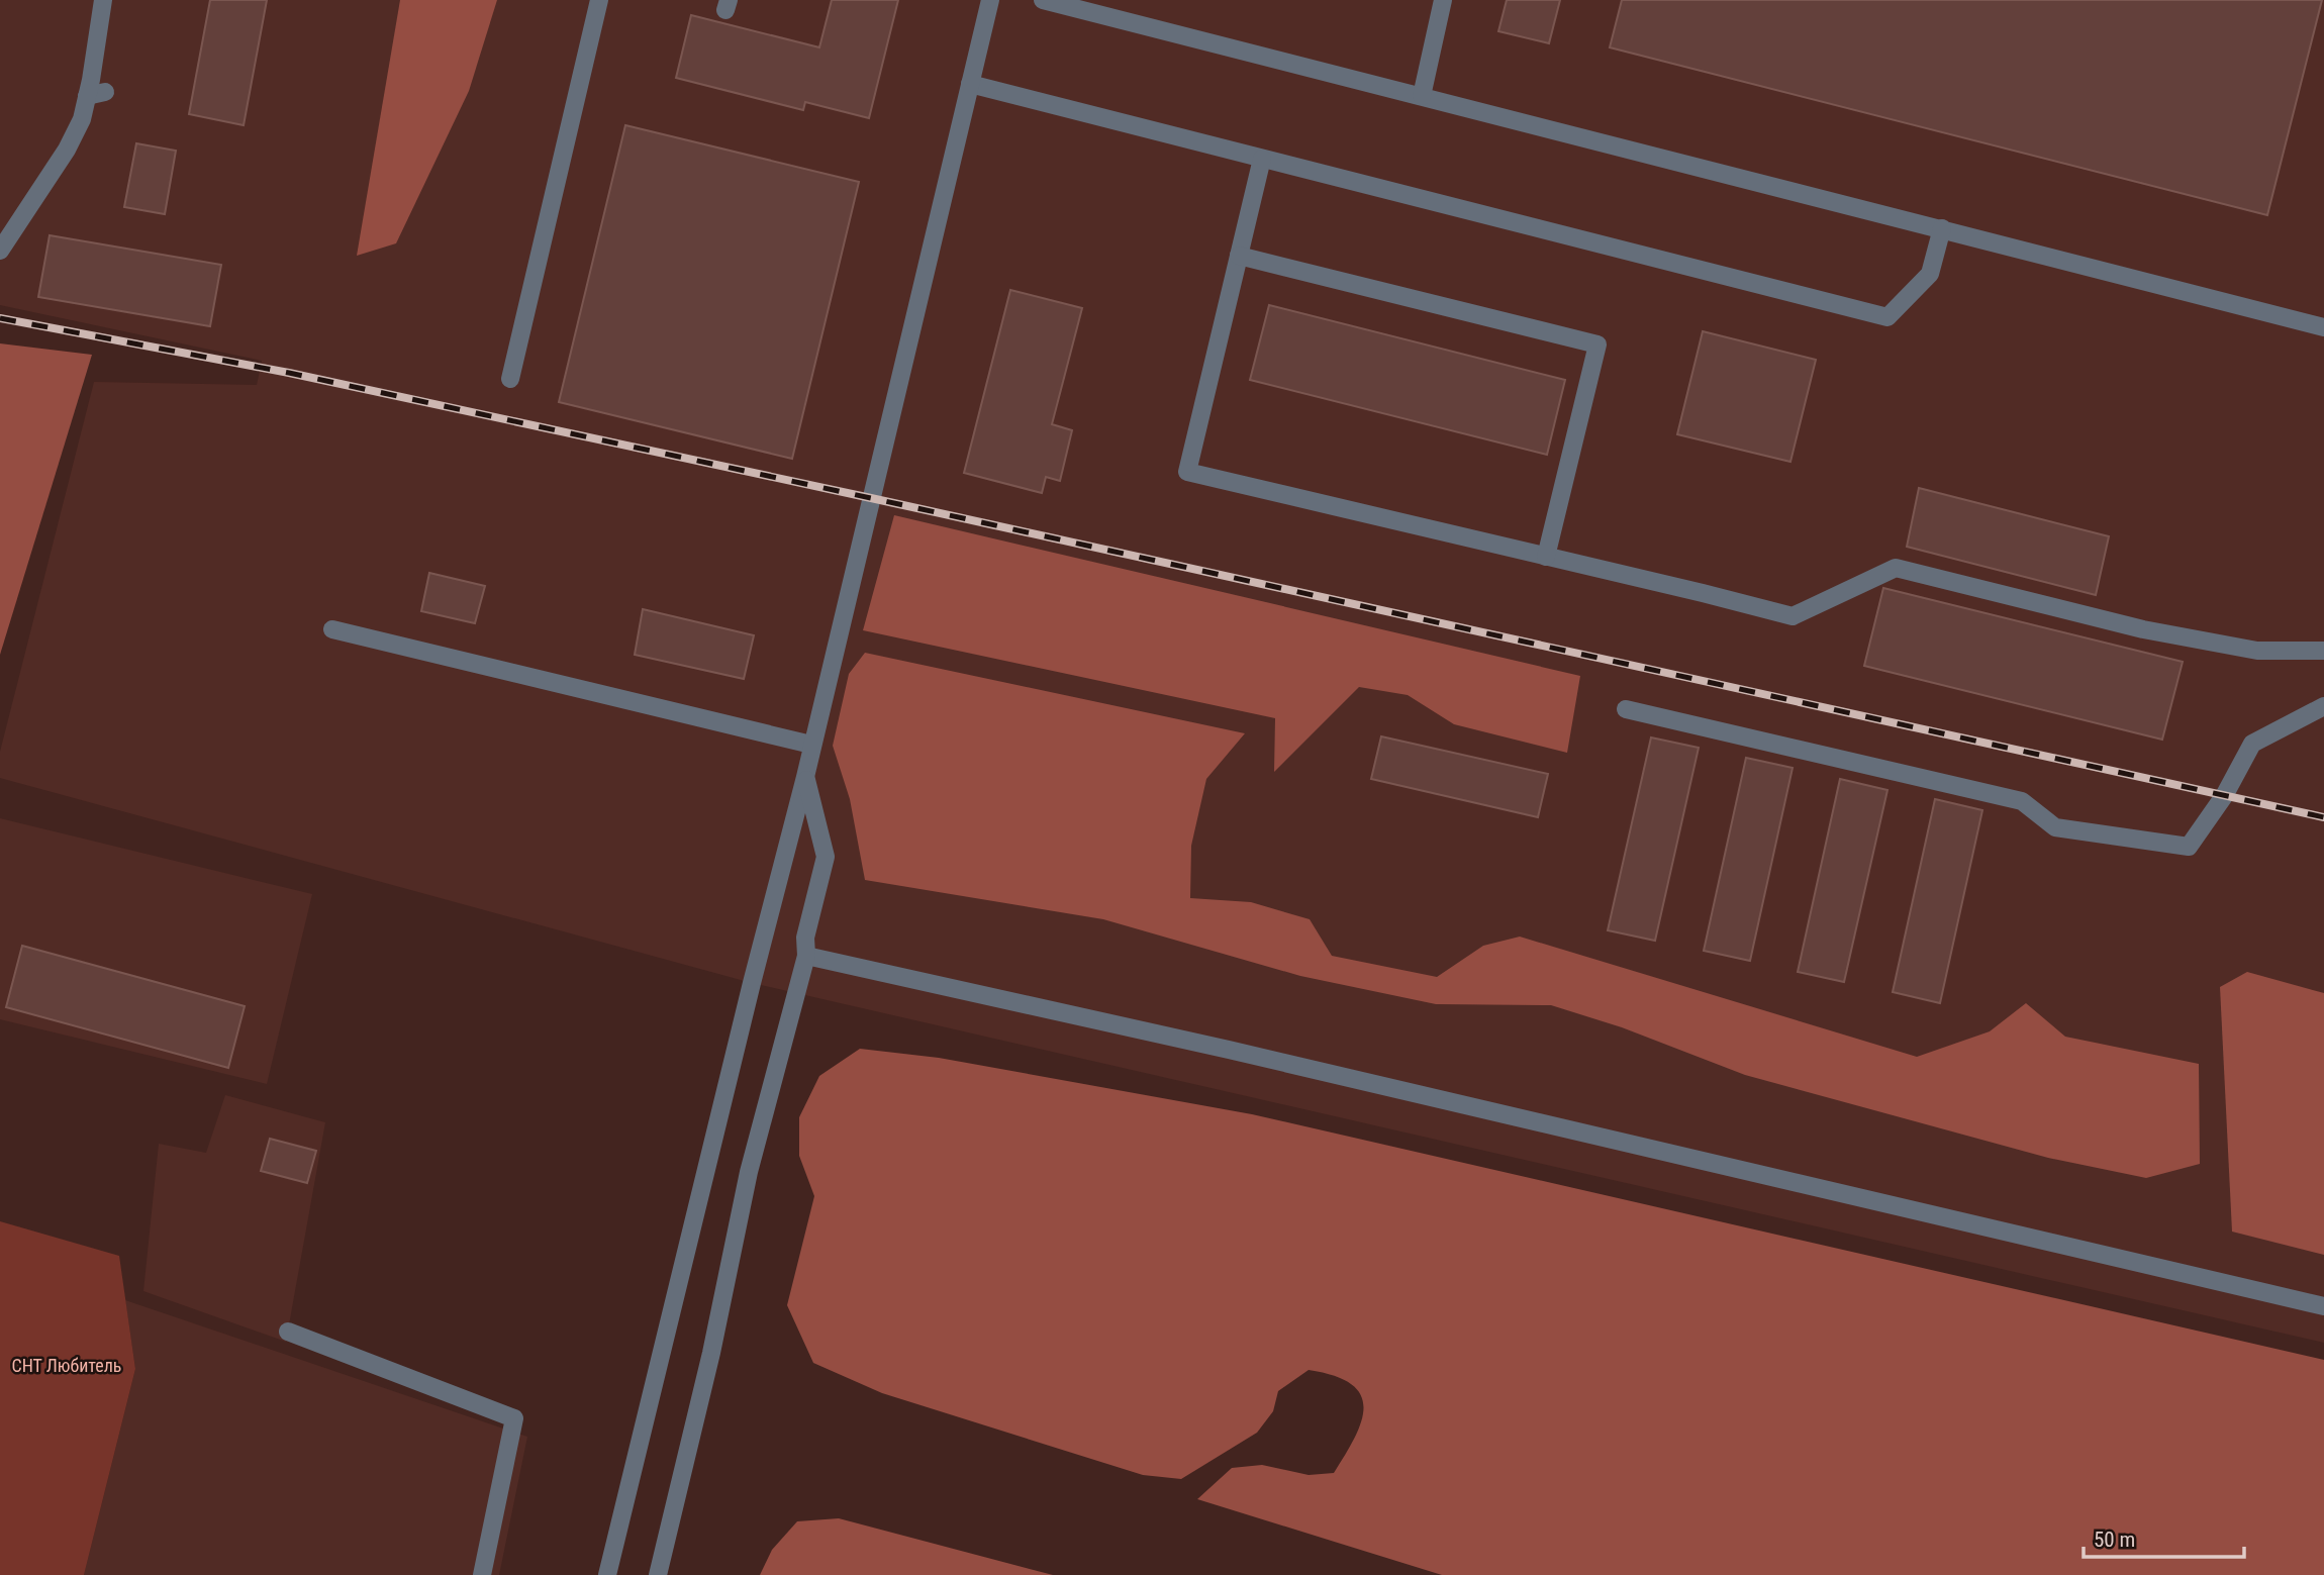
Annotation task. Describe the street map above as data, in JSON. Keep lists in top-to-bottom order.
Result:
{
  "parks": ["СНТ Любитель"],
  "scale_bar": "50 m"
}
